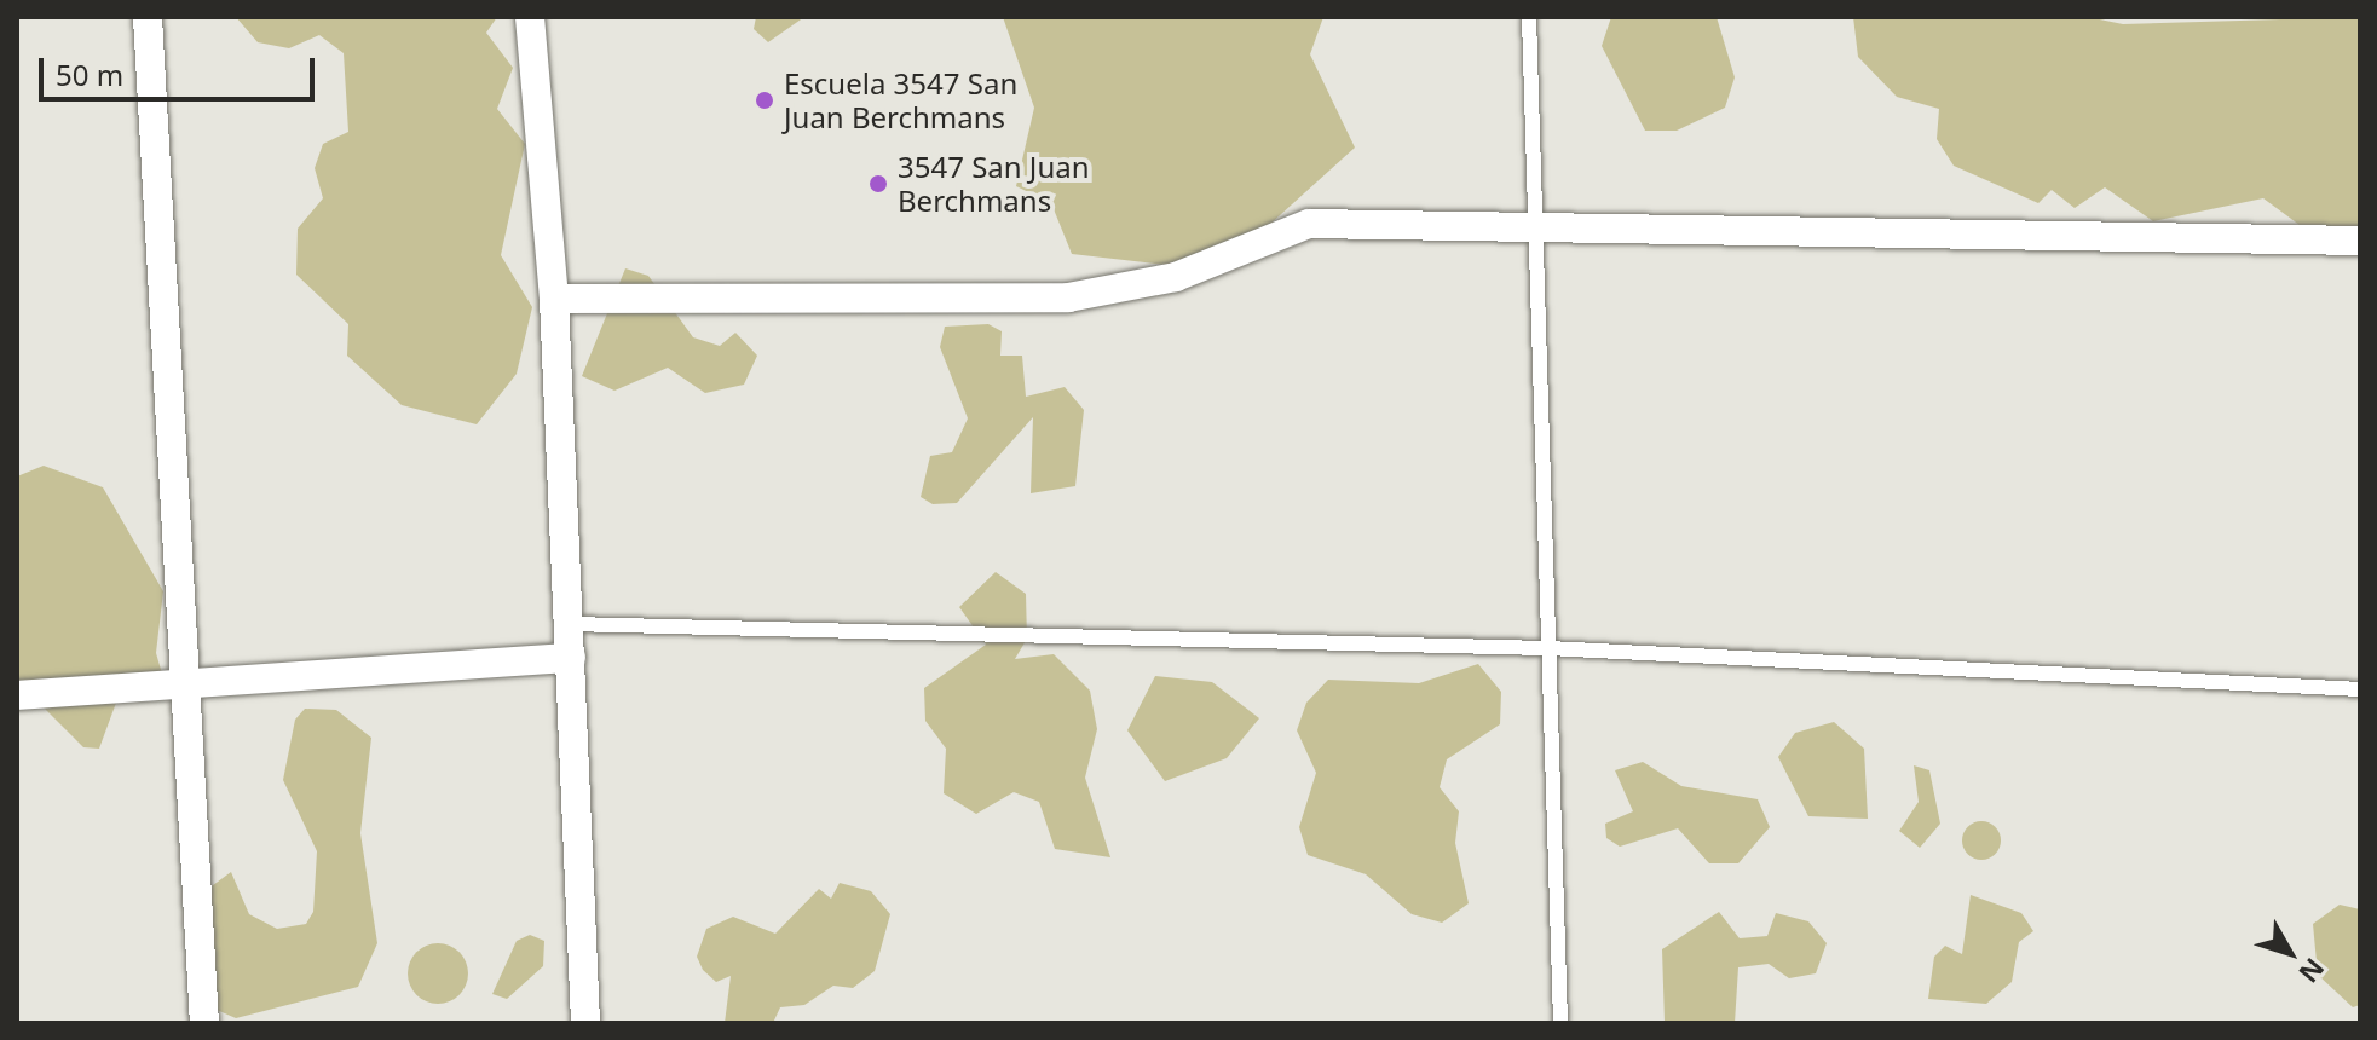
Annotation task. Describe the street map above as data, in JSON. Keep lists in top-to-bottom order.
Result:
{
  "places": ["Escuela 3547 San Juan Berchmans", "3547 San Juan Berchmans"],
  "scale_bar": "50 m",
  "north": "bottom right"
}
